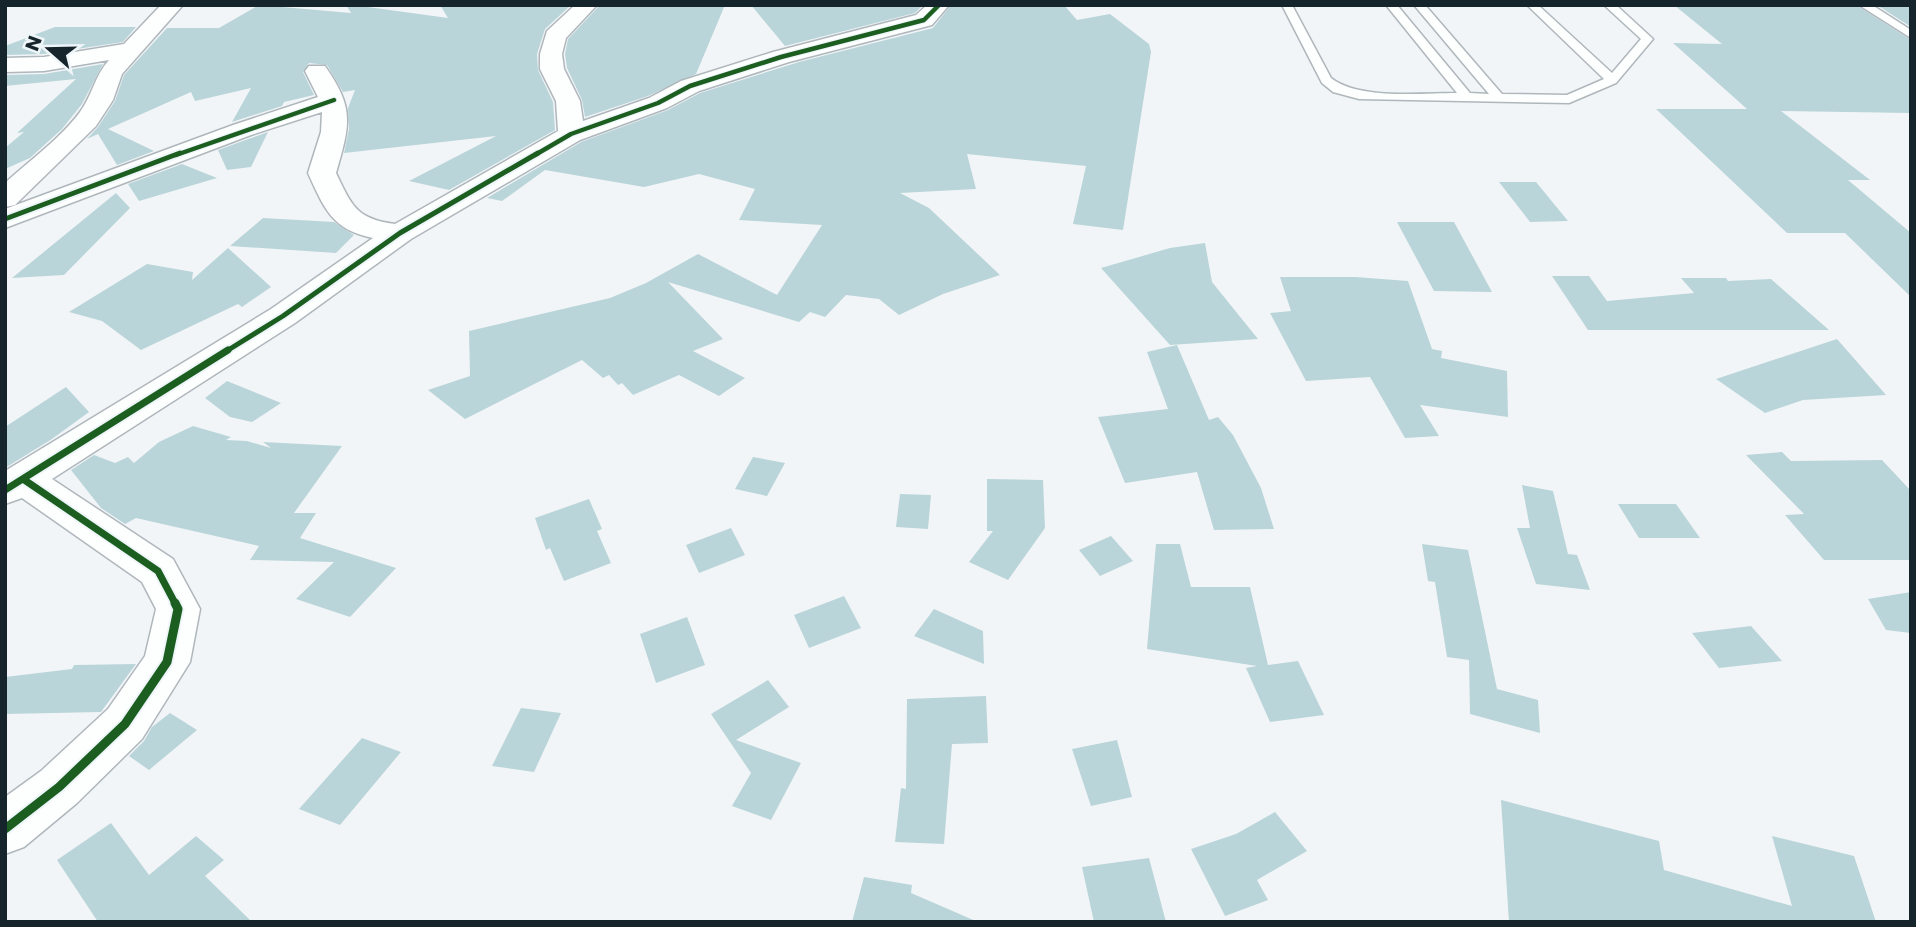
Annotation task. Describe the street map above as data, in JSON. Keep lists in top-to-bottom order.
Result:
{
  "north": "left"
}
